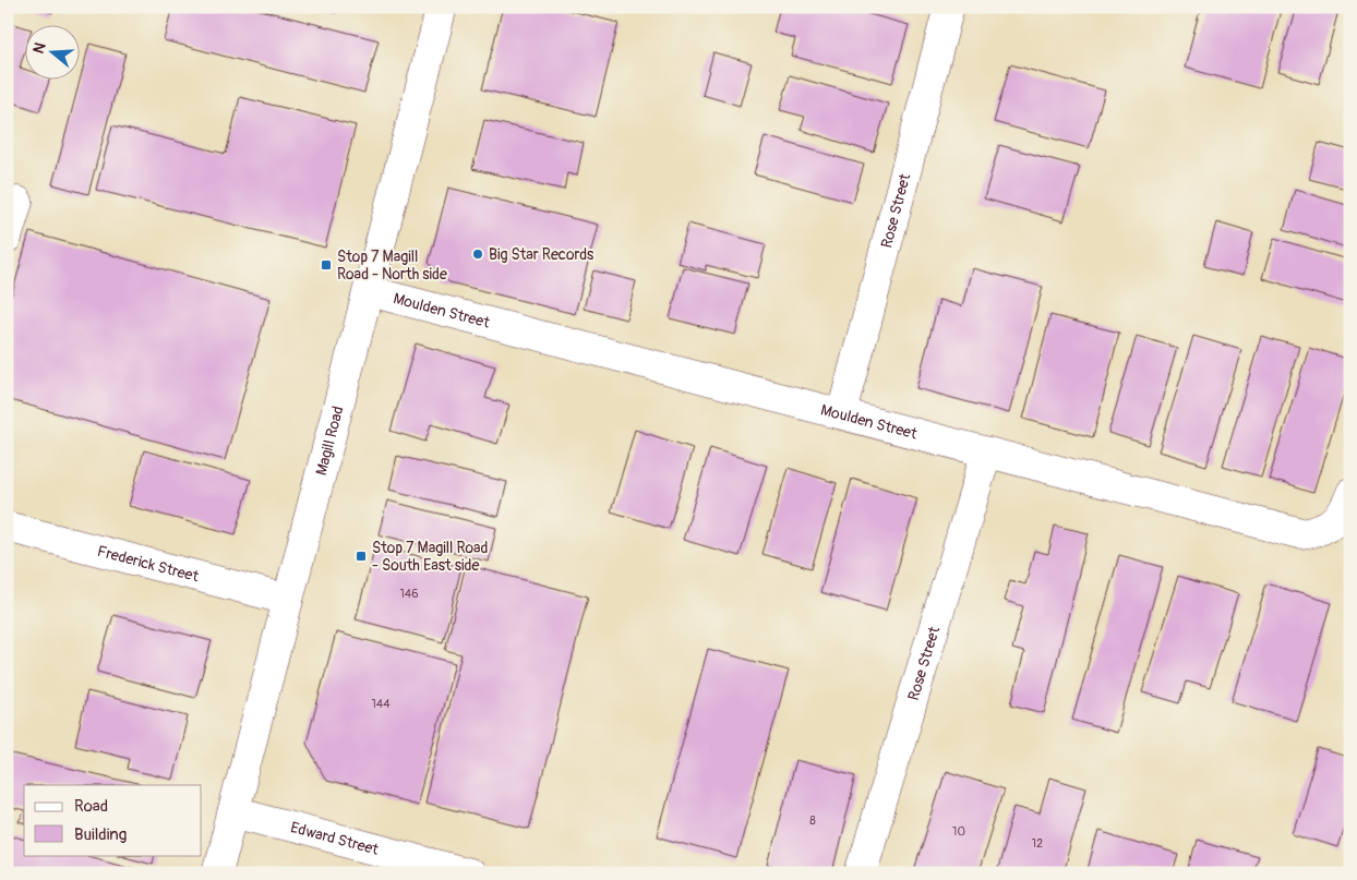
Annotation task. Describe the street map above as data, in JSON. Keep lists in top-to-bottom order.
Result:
{
  "streets": {
    "street": [
      "Rose Street",
      "Moulden Street",
      "Magill Road",
      "Frederick Street",
      "Edward Street"
    ]
  },
  "crossings": [
    ["Rose Street", "Moulden Street"],
    ["Moulden Street", "Magill Road"],
    ["Magill Road", "Frederick Street"],
    ["Magill Road", "Edward Street"]
  ],
  "places": {
    "other": ["Big Star Records"],
    "transit": ["Stop 7 Magill Road - North side", "Stop 7 Magill Road - South East side"]
  },
  "house_numbers": [
    "146",
    "144",
    "8",
    "10",
    "12"
  ],
  "legend": ["Road", "Building"],
  "north": "left"
}
